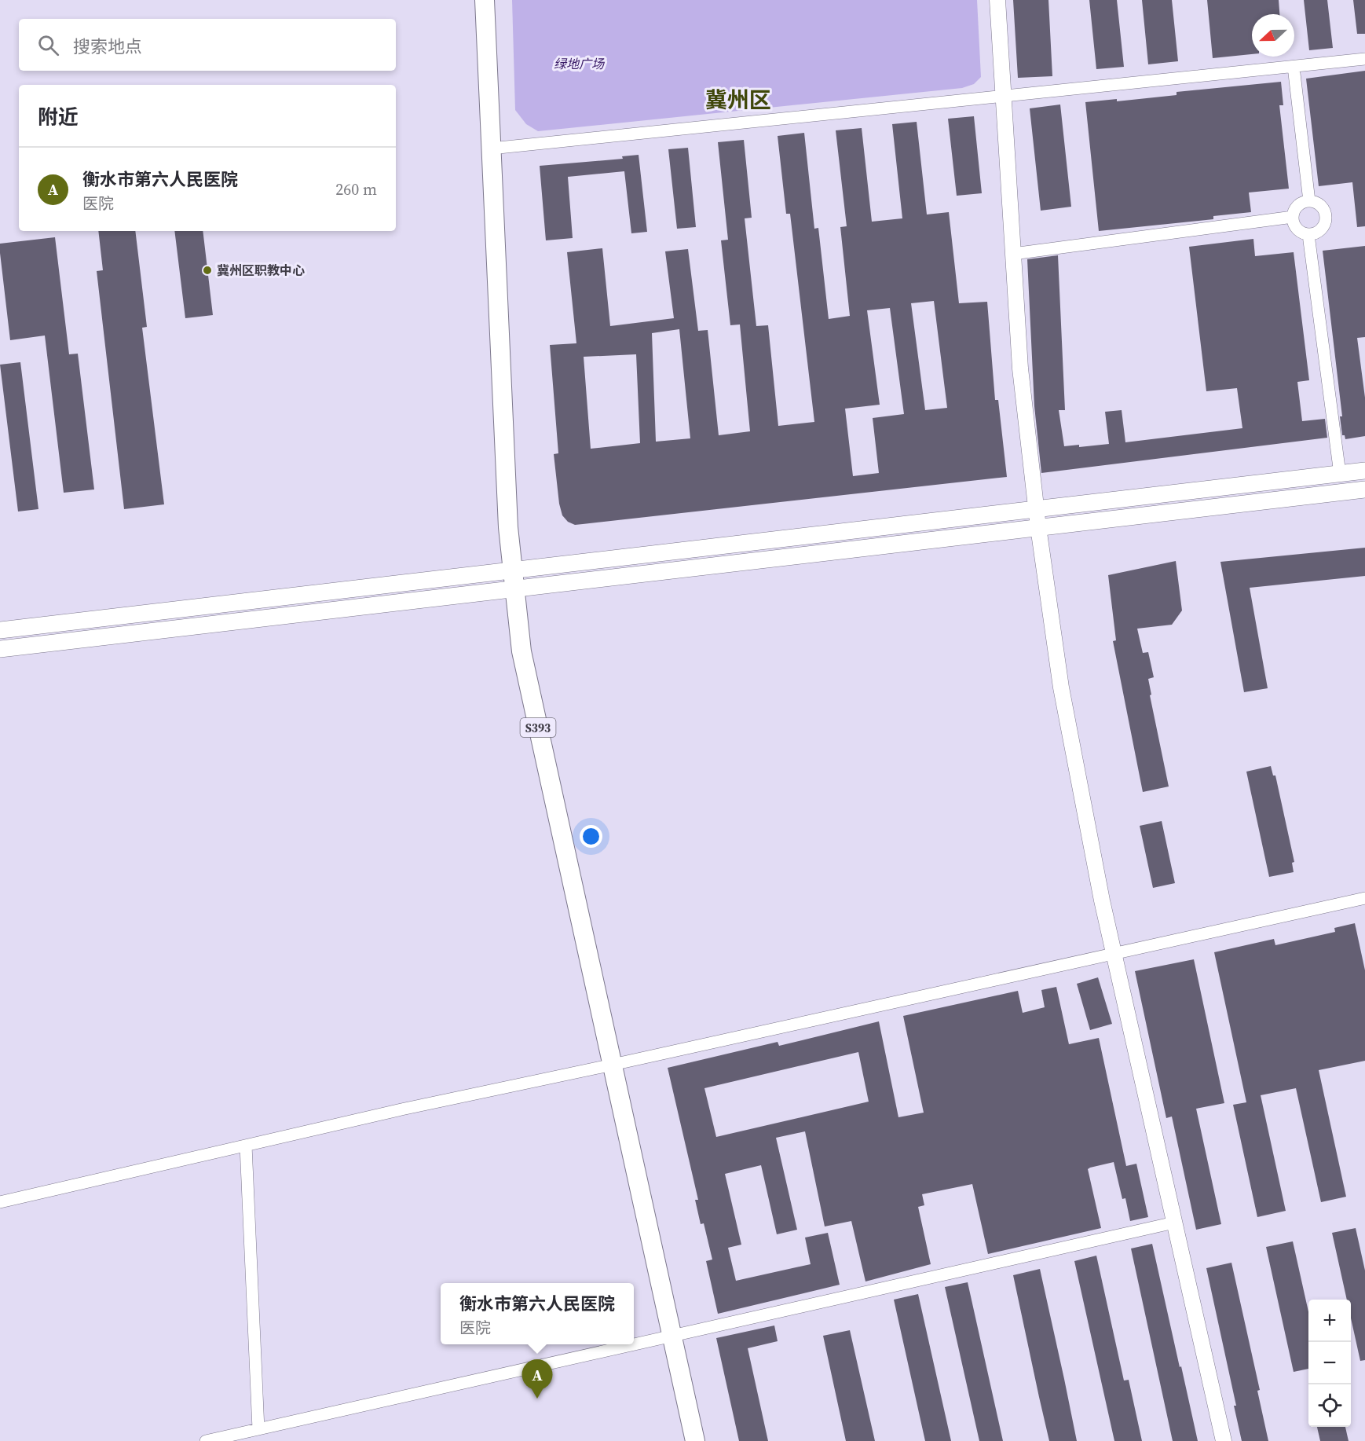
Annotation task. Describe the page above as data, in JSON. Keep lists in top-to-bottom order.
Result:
{
  "streets": {
    "main road": ["S393"]
  },
  "districts": ["冀州区"],
  "parks": ["绿地广场"],
  "places": ["冀州区职教中心"],
  "north": "left",
  "page": {
    "search": "搜索地点",
    "heading": "附近",
    "list": [
      {
        "mark": "A",
        "name": "衡水市第六人民医院",
        "note": "医院",
        "value": "260 m"
      }
    ],
    "popup": ["衡水市第六人民医院", "医院"],
    "map_buttons": ["+", "−"],
    "pins": "A"
  }
}
